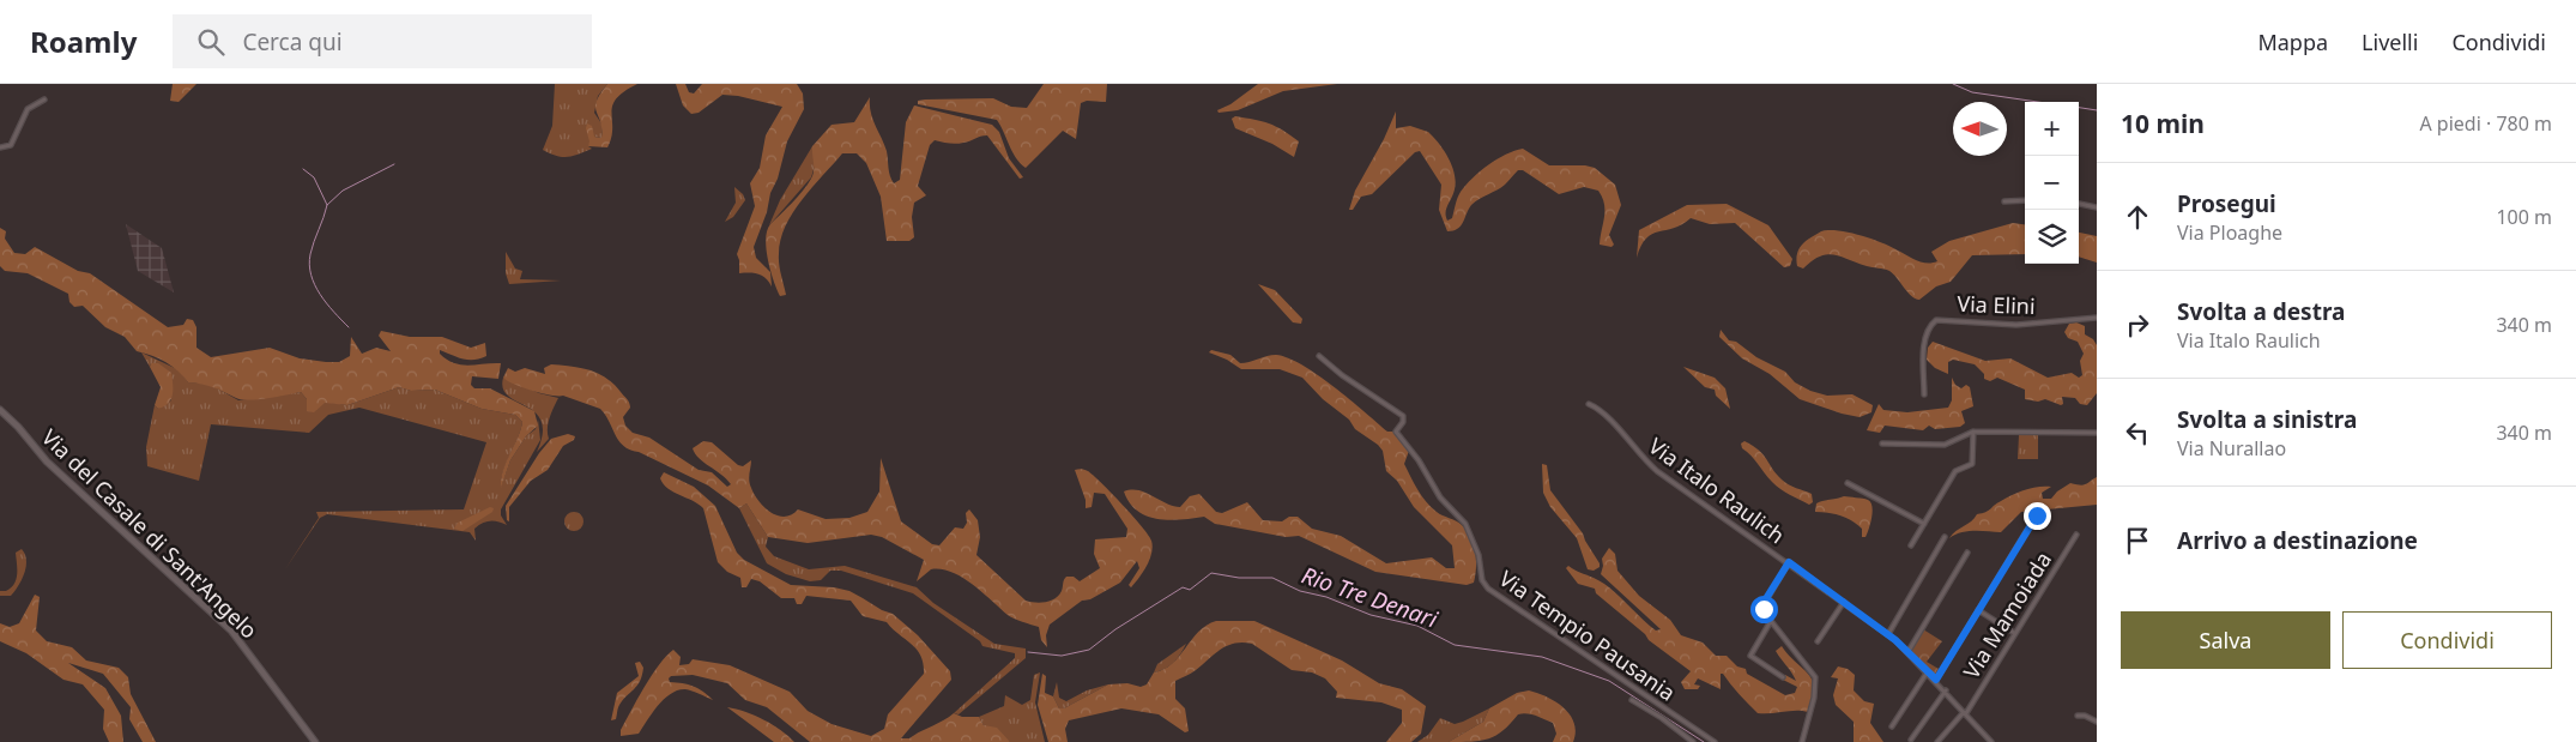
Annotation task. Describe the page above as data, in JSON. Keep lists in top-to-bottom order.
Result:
{
  "streets": {
    "main road": ["Via del Casale di Sant'Angelo"],
    "street": [
      "Via Elini",
      "Via Italo Raulich",
      "Via Mamoiada",
      "Via Tempio Pausania"
    ]
  },
  "crossings": [
    ["Via Italo Raulich", "Via Mamoiada"]
  ],
  "water": ["Rio Tre Denari"],
  "north": "left",
  "page": {
    "header": "Roamly",
    "search": "Cerca qui",
    "nav": ["Mappa", "Livelli", "Condividi"],
    "heading": ["10 min", "A piedi · 780 m"],
    "map_buttons": ["+", "−"],
    "list": [
      ["Prosegui", "Via Ploaghe", "100 m"],
      ["Svolta a destra", "Via Italo Raulich", "340 m"],
      ["Svolta a sinistra", "Via Nurallao", "340 m"],
      "Arrivo a destinazione"
    ],
    "buttons": ["Salva", "Condividi"]
  }
}
